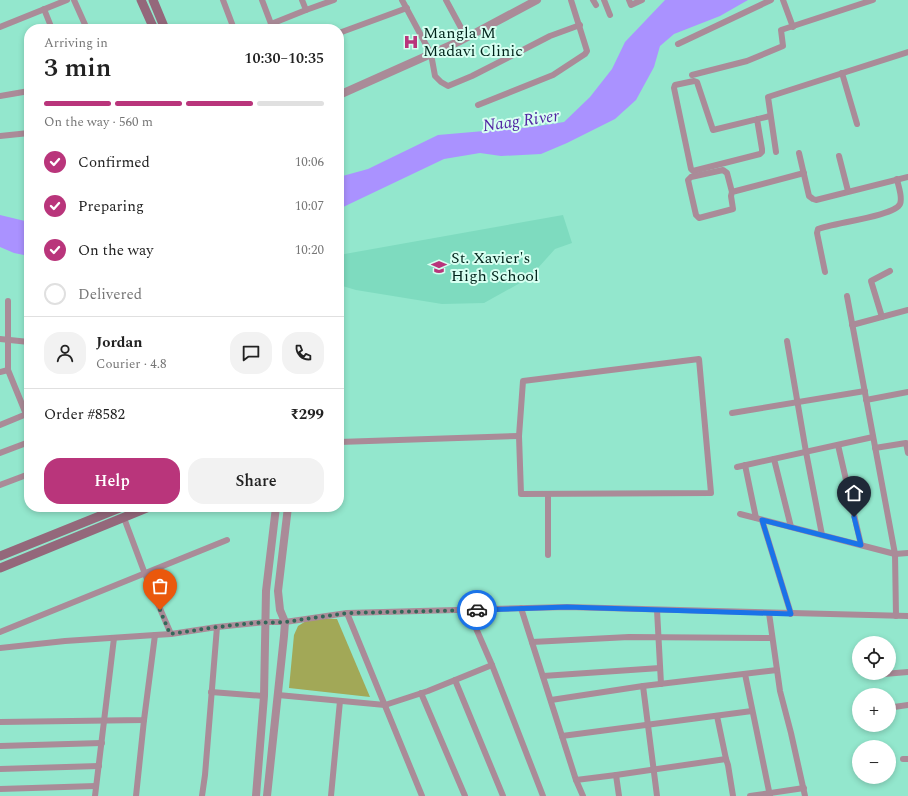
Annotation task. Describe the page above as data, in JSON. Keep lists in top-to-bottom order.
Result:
{
  "water": ["Naag River"],
  "places": {
    "hospital": ["Mangla M Madavi Clinic"],
    "school or university": ["St. Xavier's High School"]
  },
  "page": {
    "heading": ["3 min", "Arriving in", "10:30–10:35"],
    "panel": [
      "Jordan",
      "Courier · 4.8",
      "Order #8582",
      "₹299"
    ],
    "bar": "On the way · 560 m",
    "list": [
      ["Confirmed", "10:06"],
      ["Preparing", "10:07"],
      ["On the way", "10:20"],
      "Delivered"
    ],
    "buttons": ["Help", "Share"],
    "map_buttons": ["+", "−"]
  }
}
